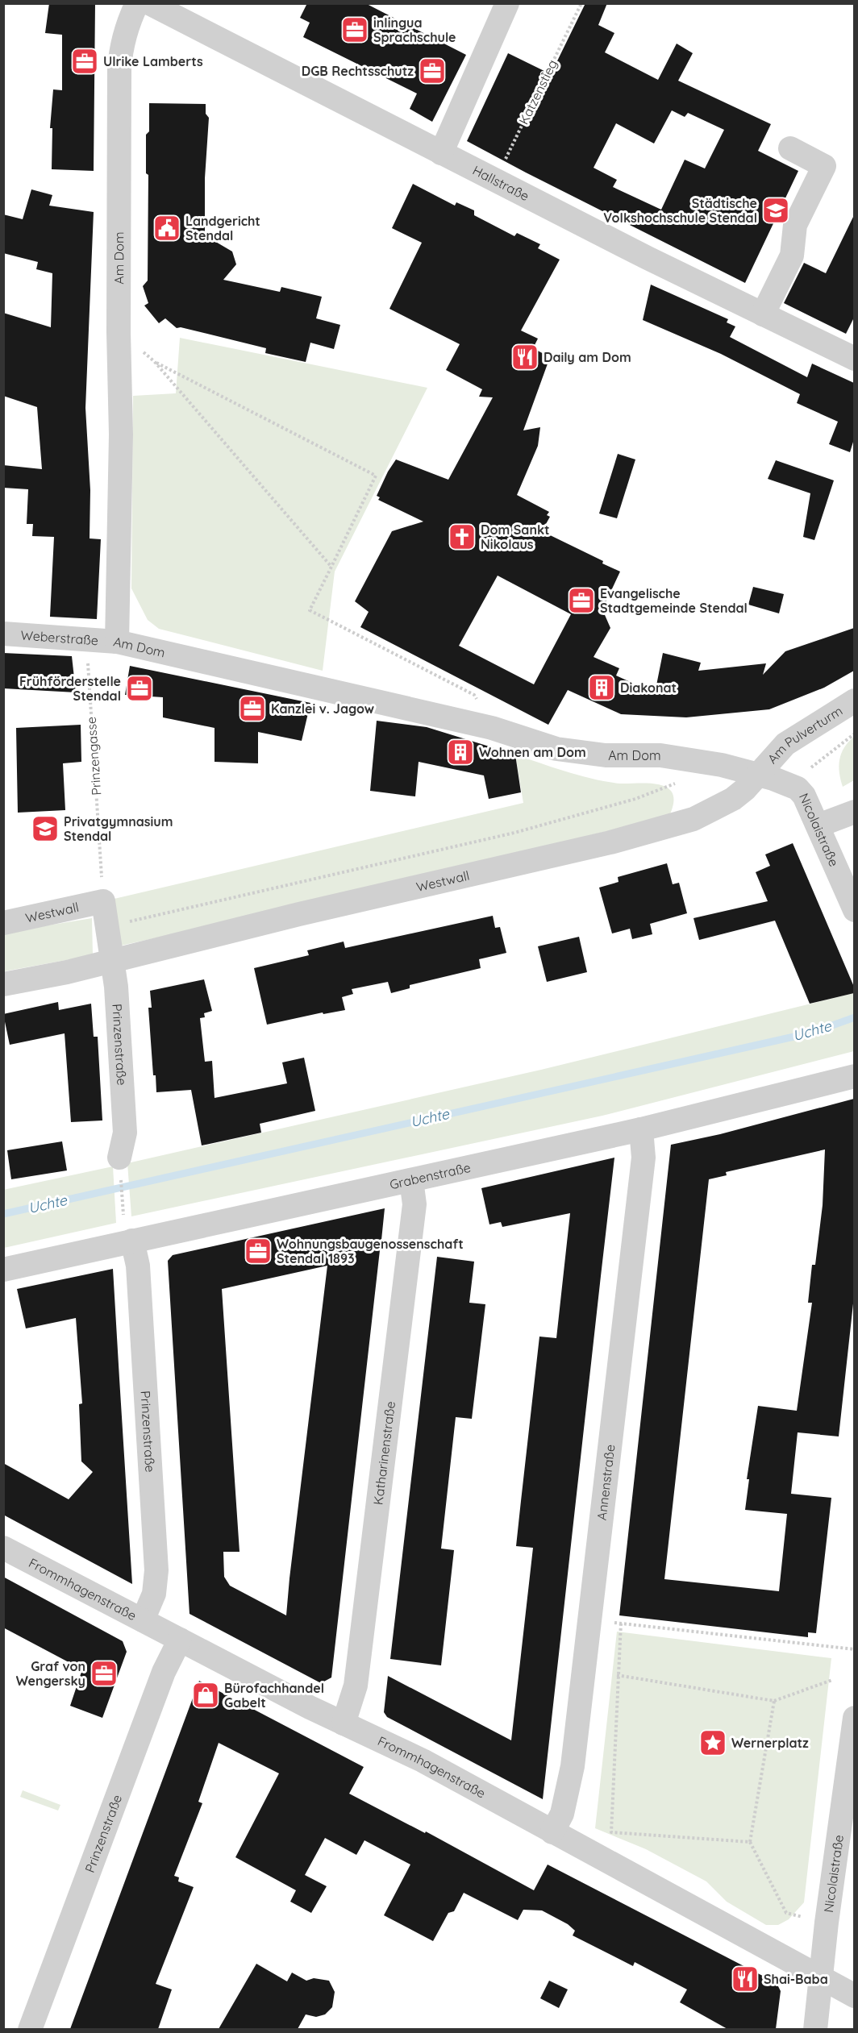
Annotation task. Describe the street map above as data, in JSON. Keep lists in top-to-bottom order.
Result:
{
  "streets": {
    "street": [
      "Hallstraße",
      "Am Dom",
      "Weberstraße",
      "Am Pulverturm",
      "Nicolaistraße",
      "Westwall",
      "Prinzenstraße",
      "Grabenstraße",
      "Katharinenstraße",
      "Annenstraße",
      "Frommhagenstraße"
    ],
    "path": ["Katzenstieg", "Prinzengasse"]
  },
  "crossings": [
    ["Katzenstieg", "Hallstraße"],
    ["Am Dom", "Weberstraße"],
    ["Am Dom", "Am Pulverturm"],
    ["Am Dom", "Nicolaistraße"],
    ["Am Dom", "Westwall"],
    ["Weberstraße", "Prinzengasse"],
    ["Am Pulverturm", "Nicolaistraße"],
    ["Am Pulverturm", "Westwall"],
    ["Prinzengasse", "Westwall"],
    ["Nicolaistraße", "Westwall"],
    ["Nicolaistraße", "Frommhagenstraße"],
    ["Westwall", "Prinzenstraße"],
    ["Prinzenstraße", "Grabenstraße"],
    ["Prinzenstraße", "Frommhagenstraße"],
    ["Grabenstraße", "Katharinenstraße"],
    ["Grabenstraße", "Annenstraße"],
    ["Katharinenstraße", "Frommhagenstraße"],
    ["Annenstraße", "Frommhagenstraße"]
  ],
  "water": ["Uchte"],
  "places": {
    "office": [
      "inlingua Sprachschule",
      "Ulrike Lamberts",
      "DGB Rechtsschutz",
      "Evangelische Stadtgemeinde Stendal",
      "Frühförderstelle Stendal",
      "Kanzlei v. Jagow",
      "Wohnungsbaugenossenschaft Stendal 1893",
      "Graf von Wengersky"
    ],
    "school or university": ["Städtische Volkshochschule Stendal", "Privatgymnasium Stendal"],
    "public building": ["Landgericht Stendal"],
    "restaurant": ["Daily am Dom", "Shai-Baba"],
    "church": ["Dom Sankt Nikolaus"],
    "building": ["Diakonat", "Wohnen am Dom"],
    "shop": ["Bürofachhandel Gabelt"],
    "place": ["Wernerplatz"]
  }
}
